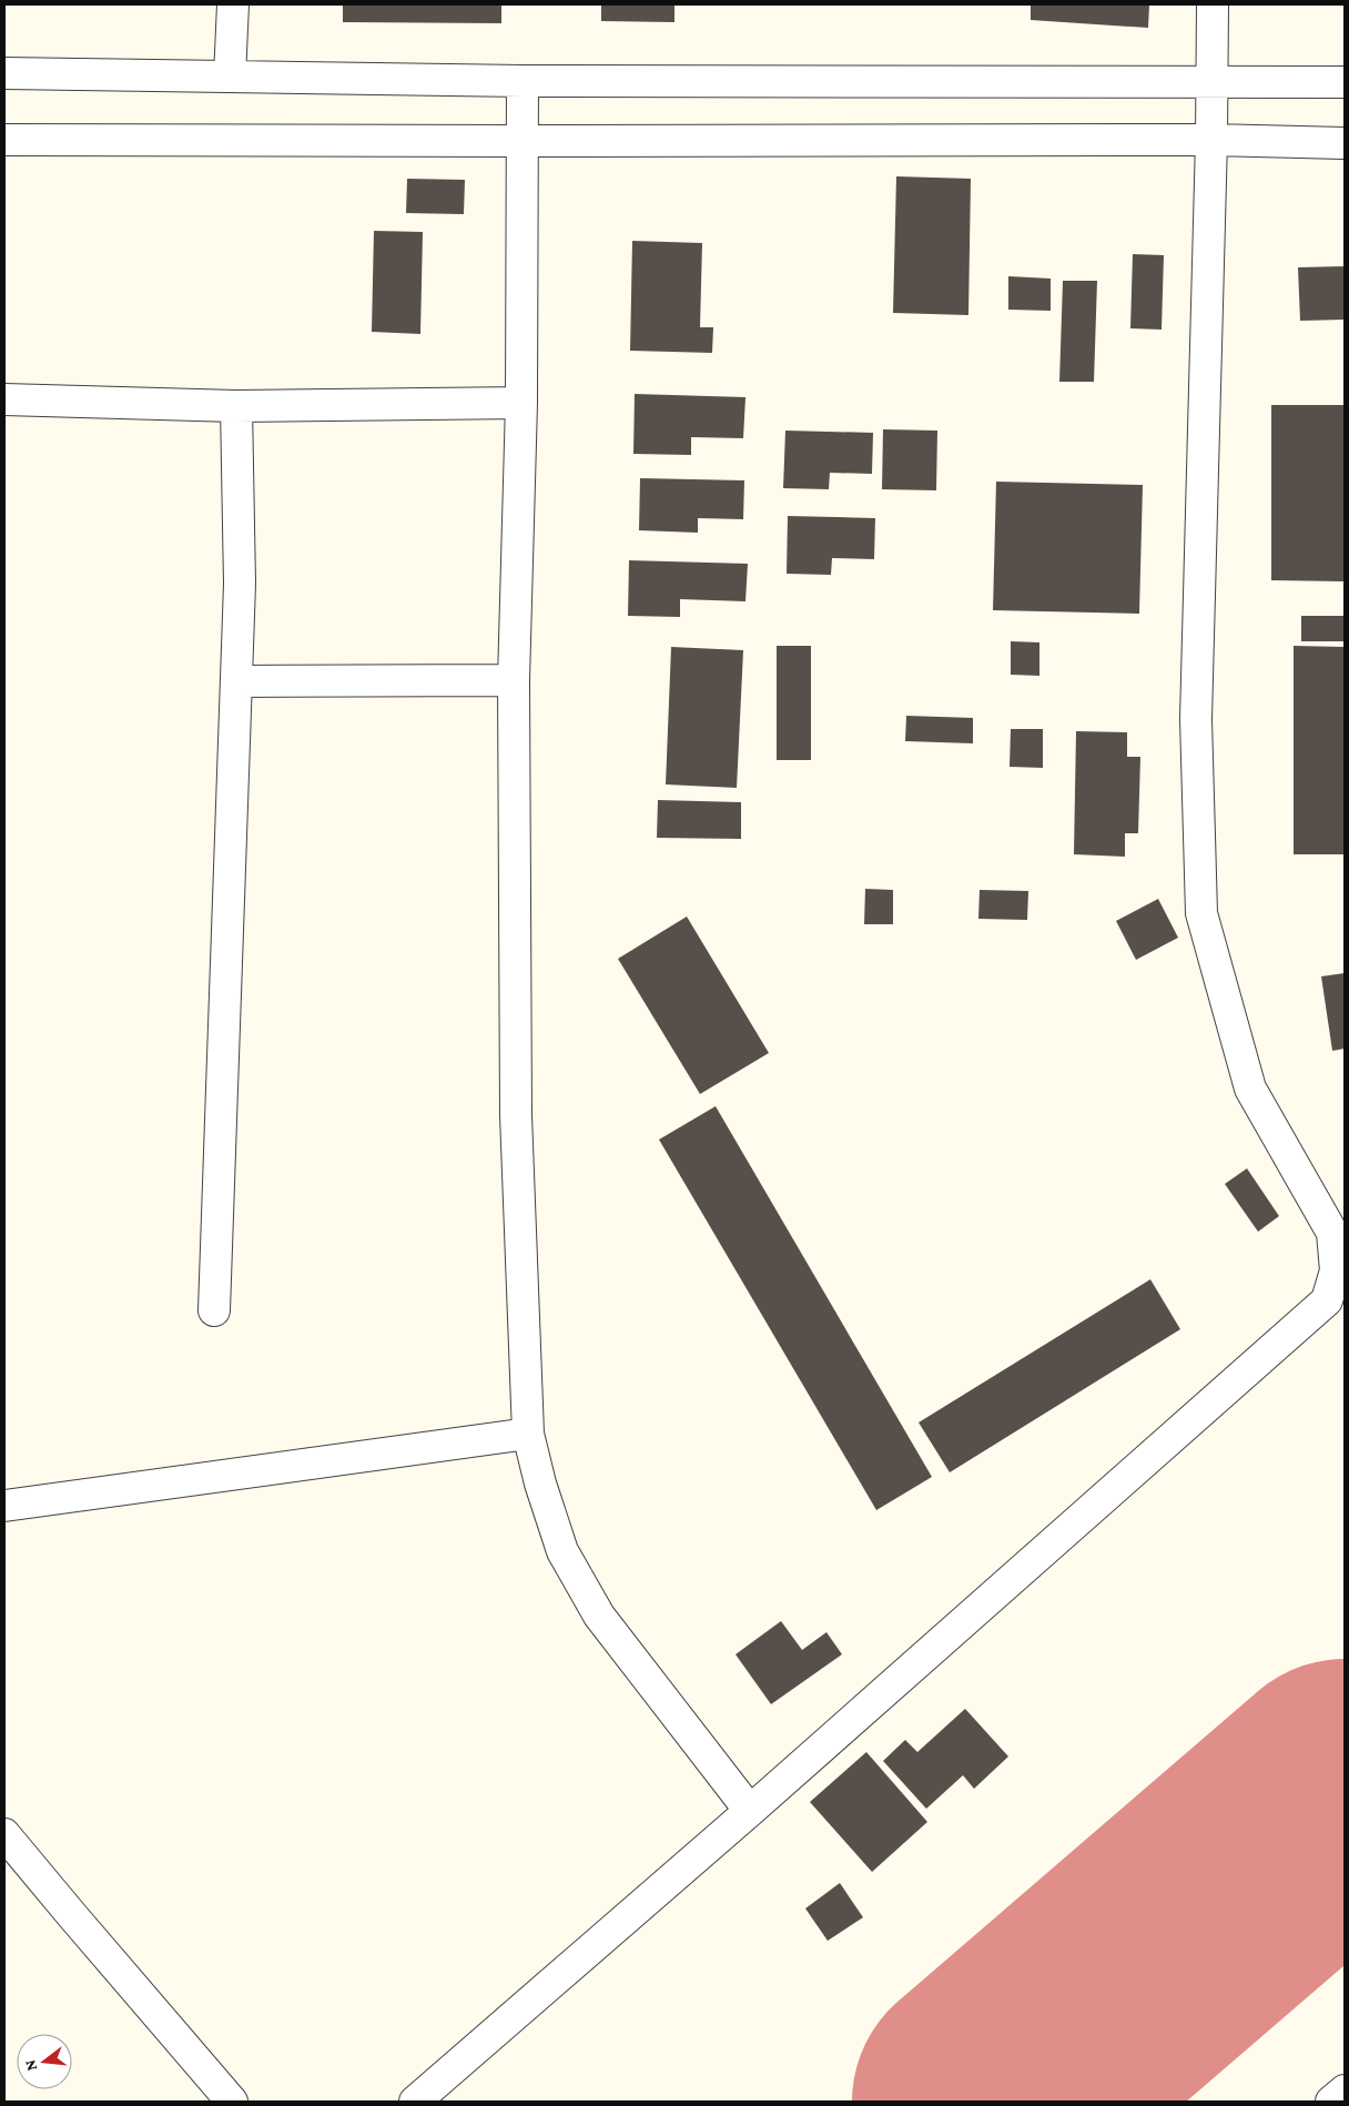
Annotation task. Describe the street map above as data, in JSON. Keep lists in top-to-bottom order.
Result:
{
  "north": "left"
}
